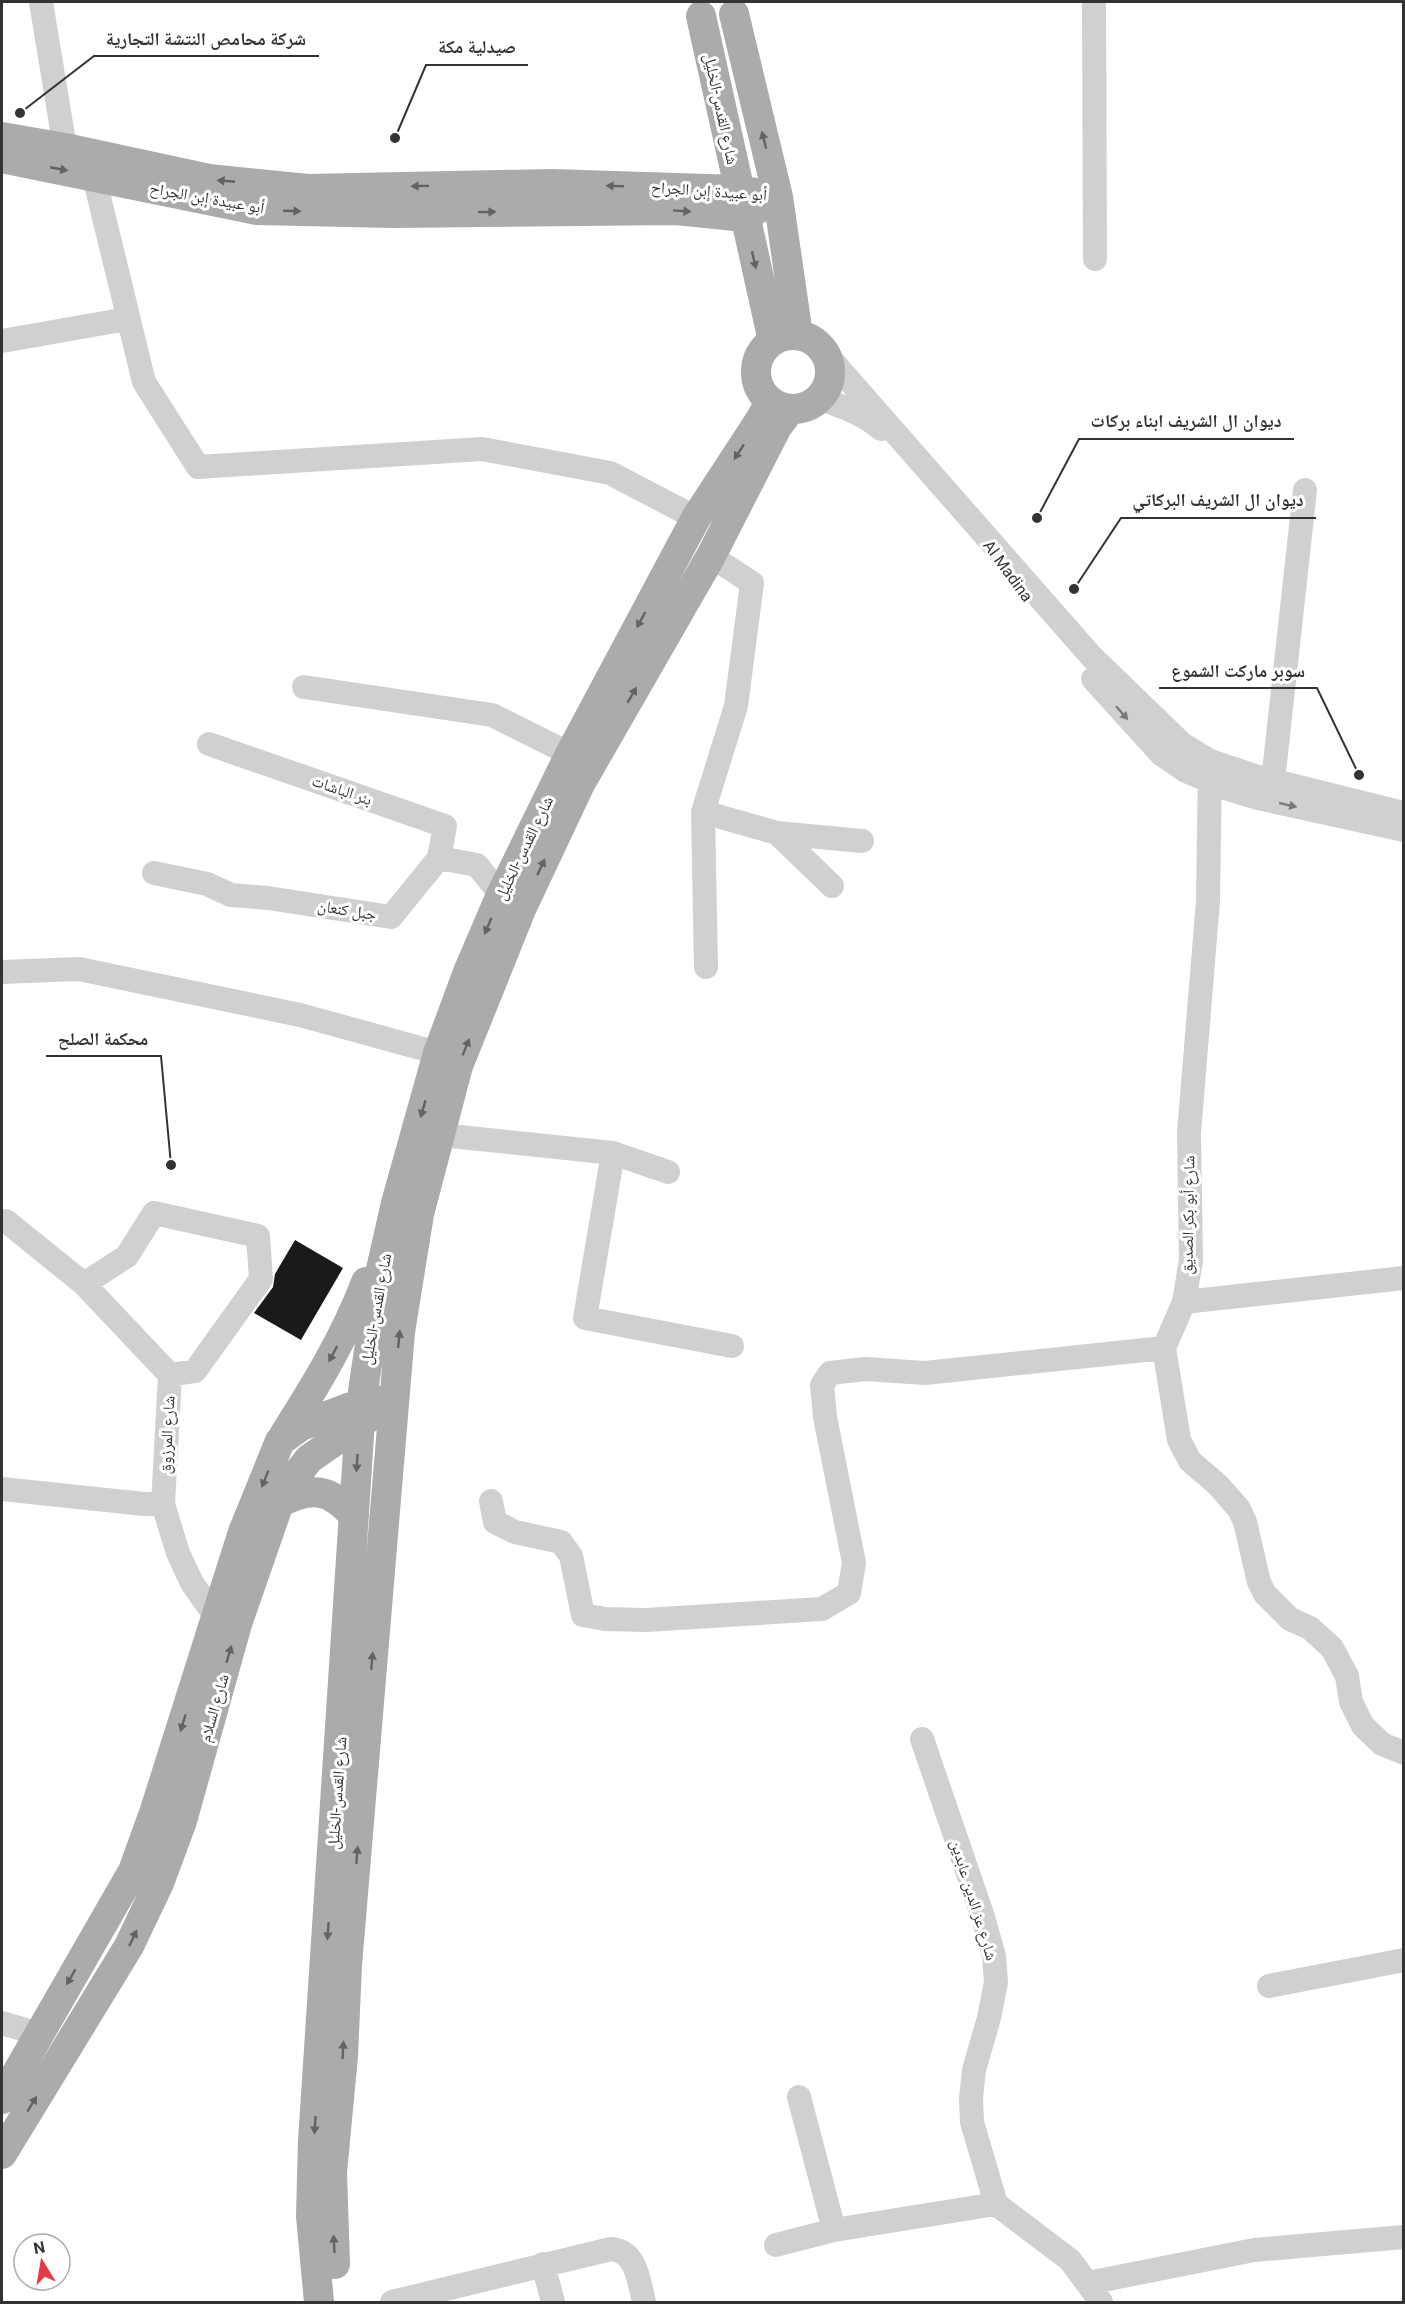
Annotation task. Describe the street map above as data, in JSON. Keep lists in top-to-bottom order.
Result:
{
  "streets": {
    "main road": ["شارع القدس-الخليل", "أبو عبيدة إبن الجراح", "شارع السلام"],
    "street": [
      "Al Madina",
      "بئر الباشات",
      "جبل كنعان",
      "شارع أبو بكر الصديق",
      "شارع المرزوق",
      "شارع عز الدين عابدين"
    ]
  },
  "crossings": [
    ["شارع القدس-الخليل", "أبو عبيدة إبن الجراح"],
    ["شارع القدس-الخليل", "شارع السلام"],
    ["Al Madina", "شارع أبو بكر الصديق"],
    ["بئر الباشات", "جبل كنعان"],
    ["شارع المرزوق", "شارع السلام"]
  ],
  "places": [
    "شركة محامص النتشة التجارية",
    "صيدلية مكة",
    "ديوان ال الشريف ابناء بركات",
    "ديوان ال الشريف البركاتي",
    "سوبر ماركت الشموع",
    "محكمة الصلح"
  ],
  "north": "top"
}
